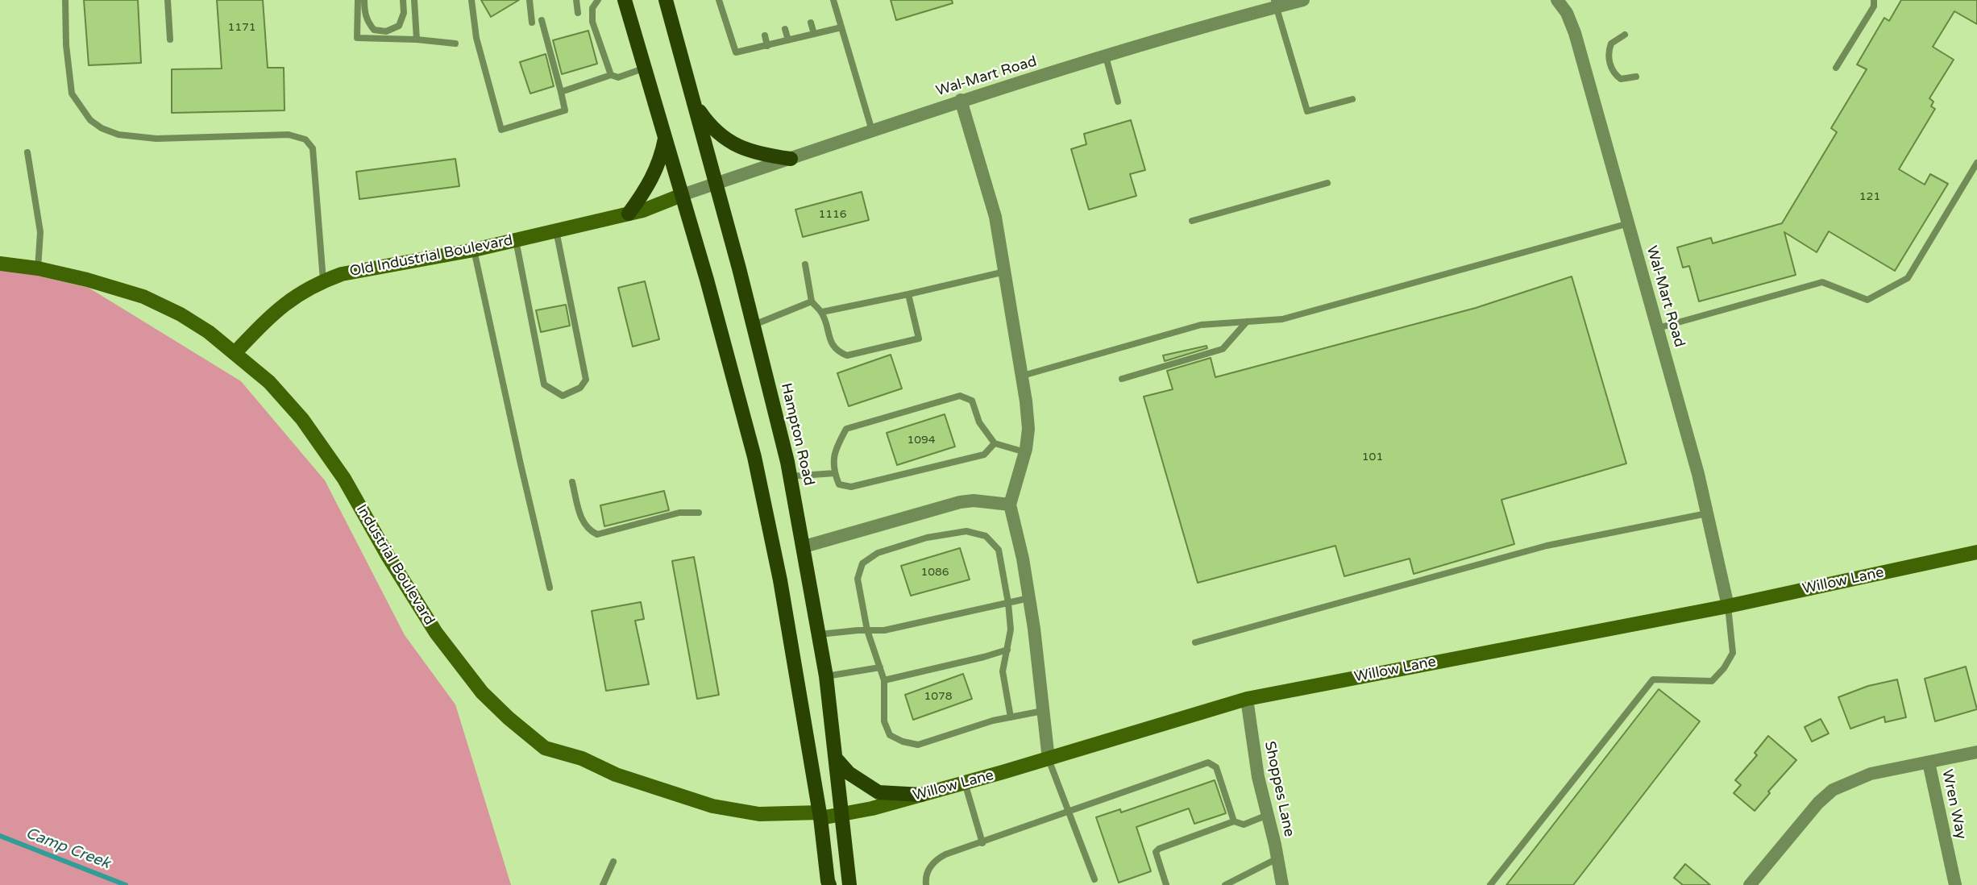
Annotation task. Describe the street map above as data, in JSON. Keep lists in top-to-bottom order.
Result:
{
  "streets": {
    "main road": ["Hampton Road"],
    "street": [
      "Wal-Mart Road",
      "Old Industrial Boulevard",
      "Industrial Boulevard",
      "Willow Lane",
      "Shoppes Lane",
      "Wren Way"
    ]
  },
  "crossings": [
    ["Wal-Mart Road", "Old Industrial Boulevard"],
    ["Wal-Mart Road", "Hampton Road"],
    ["Wal-Mart Road", "Willow Lane"],
    ["Old Industrial Boulevard", "Industrial Boulevard"],
    ["Hampton Road", "Willow Lane"],
    ["Industrial Boulevard", "Willow Lane"],
    ["Willow Lane", "Shoppes Lane"]
  ],
  "water": ["Camp Creek"],
  "house_numbers": [
    "1171",
    "121",
    "1116",
    "1094",
    "101",
    "1086",
    "1078"
  ]
}
